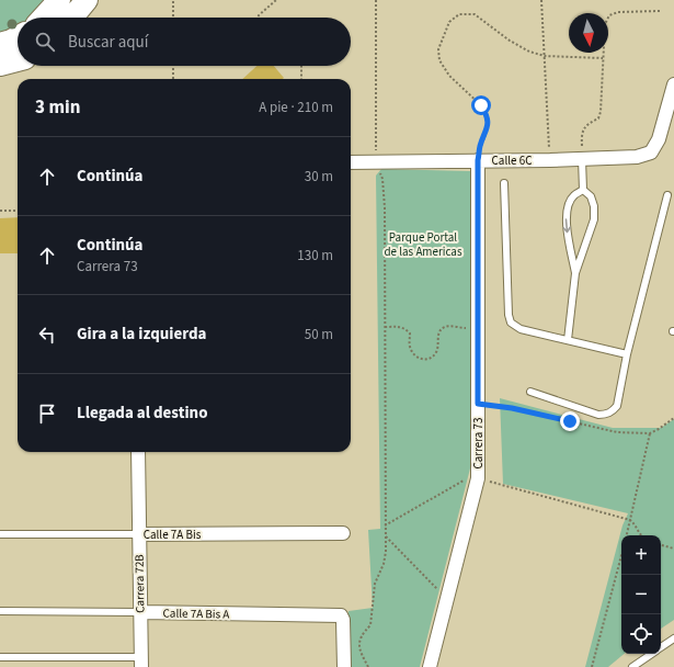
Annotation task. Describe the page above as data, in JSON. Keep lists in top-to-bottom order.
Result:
{
  "streets": {
    "street": [
      "Calle 6C",
      "Carrera 73",
      "Calle 7A Bis",
      "Carrera 72B",
      "Calle 7A Bis A"
    ]
  },
  "crossings": [
    ["Calle 6C", "Carrera 73"],
    ["Calle 7A Bis", "Carrera 72B"],
    ["Carrera 72B", "Calle 7A Bis A"]
  ],
  "parks": ["Parque Portal de las Americas"],
  "north": "bottom",
  "page": {
    "search": "Buscar aquí",
    "heading": ["3 min", "A pie · 210 m"],
    "list": [
      ["Continúa", "30 m"],
      ["Continúa", "Carrera 73", "130 m"],
      ["Gira a la izquierda", "50 m"],
      "Llegada al destino"
    ],
    "map_buttons": ["+", "−"]
  }
}
